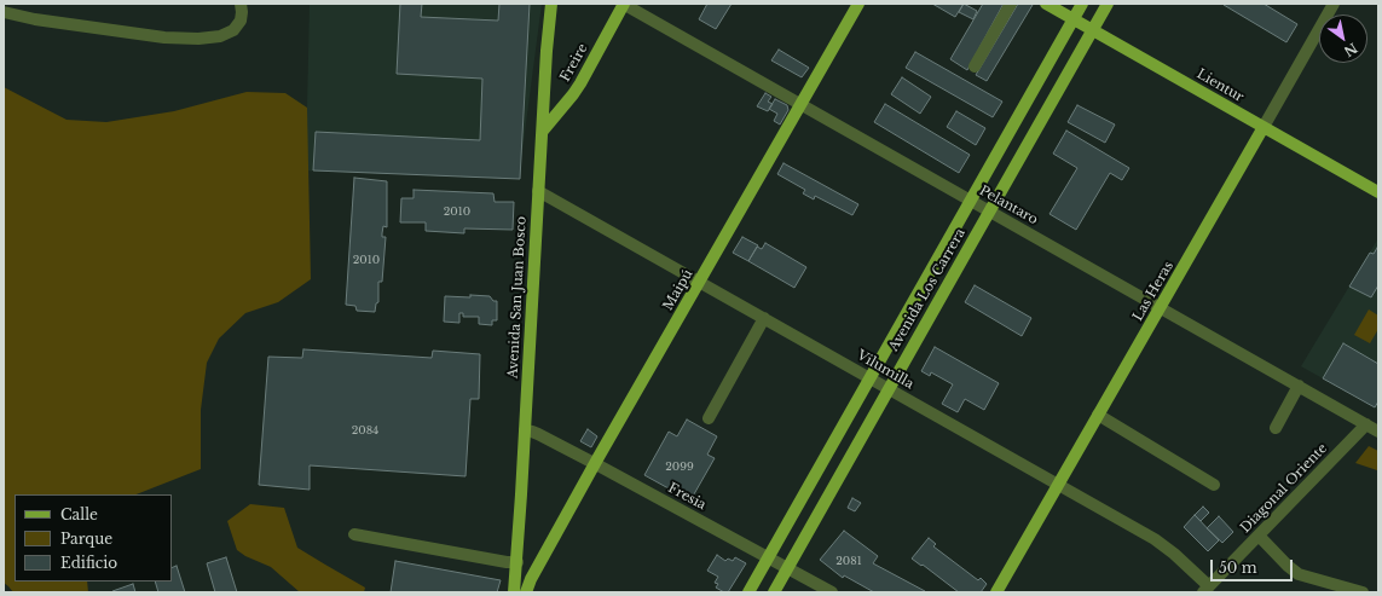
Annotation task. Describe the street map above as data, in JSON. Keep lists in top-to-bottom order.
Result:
{
  "streets": {
    "main road": [
      "Freire",
      "Lientur",
      "Maipú",
      "Avenida Los Carrera",
      "Las Heras",
      "Avenida San Juan Bosco"
    ],
    "street": [
      "Pelantaro",
      "Vilumilla",
      "Diagonal Oriente",
      "Fresia"
    ]
  },
  "crossings": [
    ["Freire", "Pelantaro"],
    ["Freire", "Avenida San Juan Bosco"],
    ["Lientur", "Avenida Los Carrera"],
    ["Lientur", "Las Heras"],
    ["Pelantaro", "Maipú"],
    ["Pelantaro", "Avenida Los Carrera"],
    ["Pelantaro", "Las Heras"],
    ["Pelantaro", "Diagonal Oriente"],
    ["Maipú", "Vilumilla"],
    ["Maipú", "Fresia"],
    ["Avenida Los Carrera", "Vilumilla"],
    ["Avenida Los Carrera", "Fresia"],
    ["Las Heras", "Vilumilla"],
    ["Avenida San Juan Bosco", "Vilumilla"],
    ["Avenida San Juan Bosco", "Fresia"],
    ["Vilumilla", "Diagonal Oriente"]
  ],
  "house_numbers": [
    "2010",
    "2010",
    "2084",
    "2099",
    "2081"
  ],
  "legend": ["Calle", "Parque", "Edificio"],
  "scale_bar": "50 m",
  "north": "bottom right"
}
